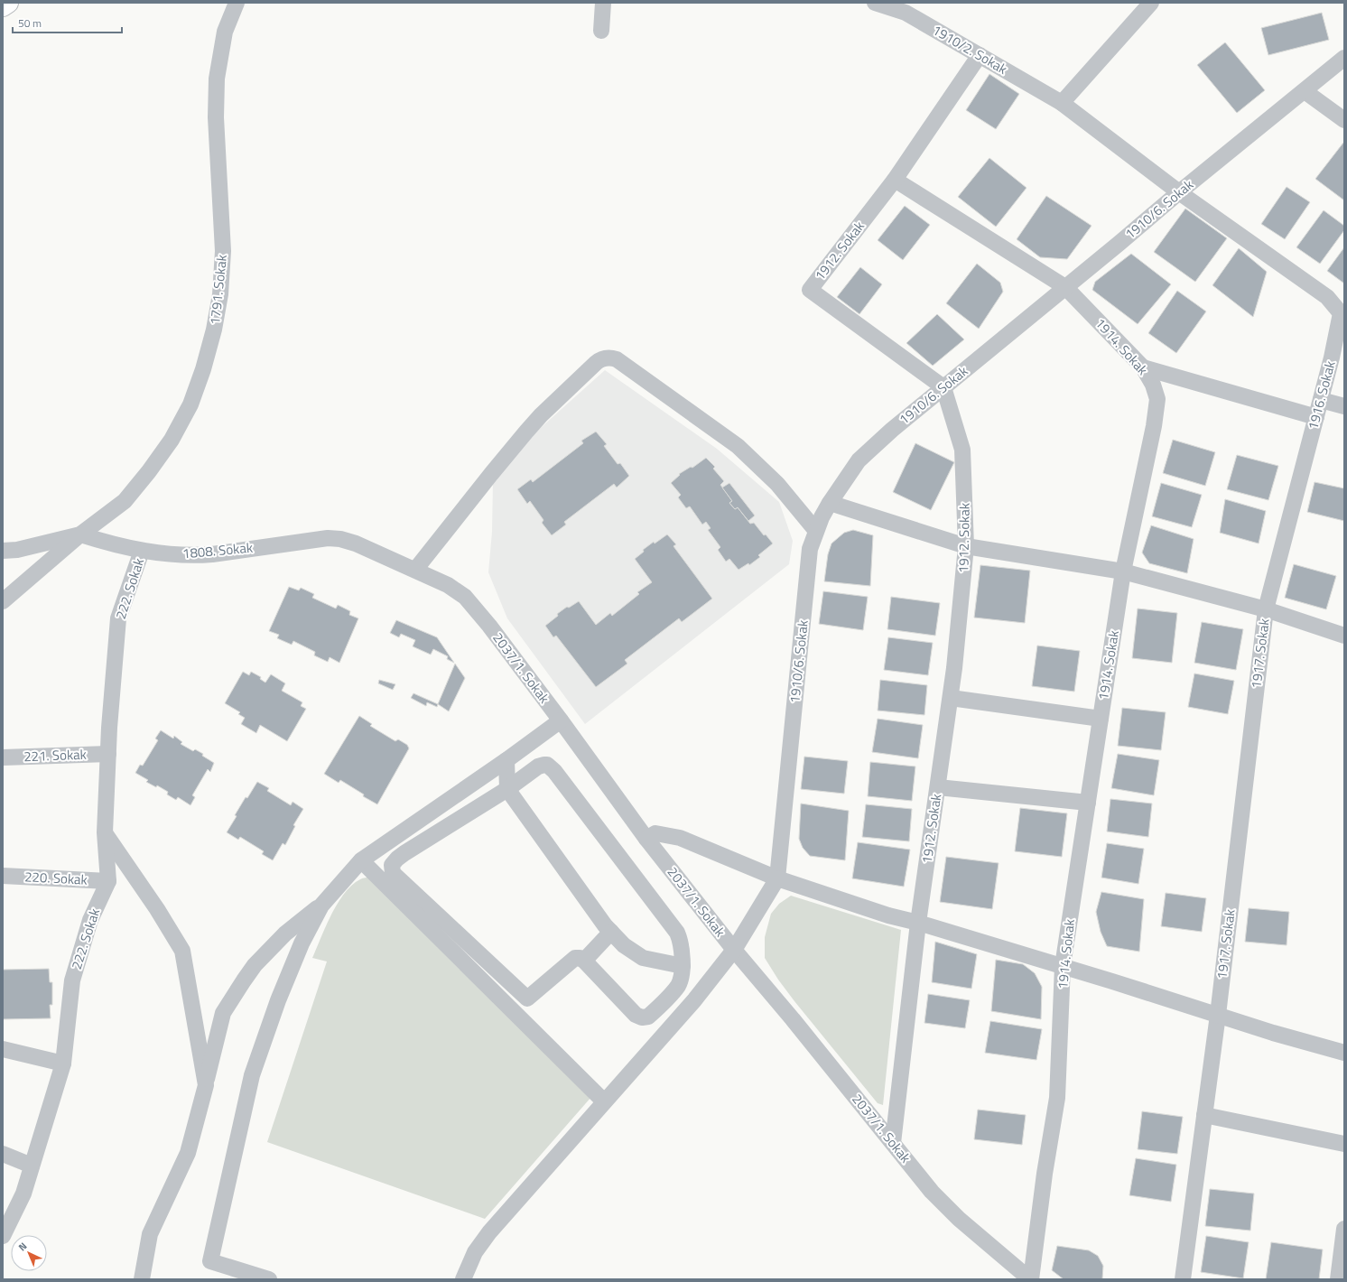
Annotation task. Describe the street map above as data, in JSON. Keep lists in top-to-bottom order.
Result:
{
  "streets": {
    "street": [
      "1910/2. Sokak",
      "1910/6. Sokak",
      "1912. Sokak",
      "1791. Sokak",
      "1914. Sokak",
      "1916. Sokak",
      "1808. Sokak",
      "222. Sokak",
      "1917. Sokak",
      "2037/1. Sokak",
      "221. Sokak",
      "220. Sokak"
    ]
  },
  "crossings": [
    ["1910/2. Sokak", "1910/6. Sokak"],
    ["1910/2. Sokak", "1912. Sokak"],
    ["1910/2. Sokak", "1916. Sokak"],
    ["1910/6. Sokak", "1912. Sokak"],
    ["1910/6. Sokak", "1914. Sokak"],
    ["1910/6. Sokak", "1916. Sokak"],
    ["1912. Sokak", "1914. Sokak"],
    ["1912. Sokak", "2037/1. Sokak"],
    ["1791. Sokak", "1808. Sokak"],
    ["1914. Sokak", "2037/1. Sokak"],
    ["1916. Sokak", "1917. Sokak"],
    ["1808. Sokak", "222. Sokak"],
    ["1808. Sokak", "2037/1. Sokak"],
    ["222. Sokak", "221. Sokak"],
    ["222. Sokak", "220. Sokak"]
  ],
  "scale_bar": "50 m",
  "north": "top left"
}
